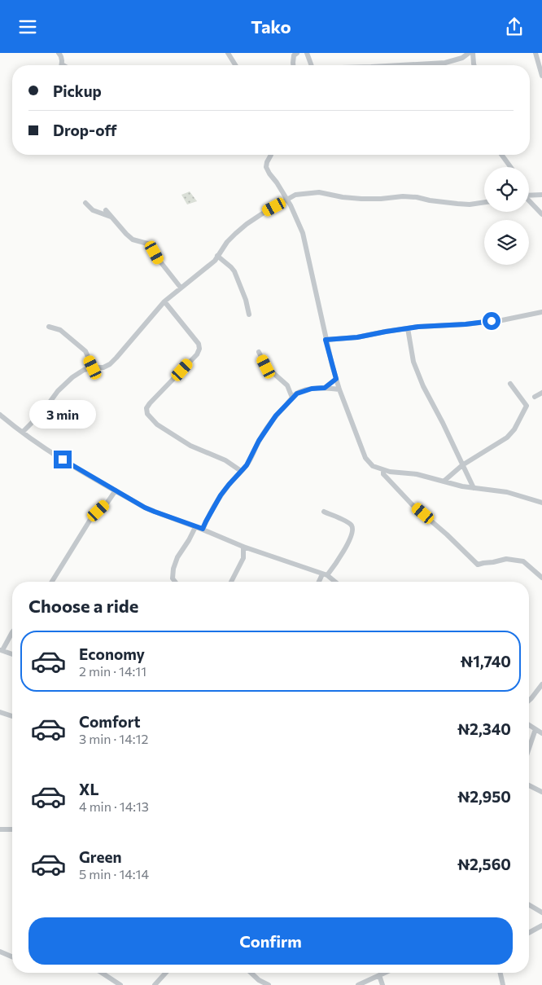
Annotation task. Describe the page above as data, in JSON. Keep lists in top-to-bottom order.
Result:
{
  "page": {
    "header": "Tako",
    "banner": ["Pickup", "Drop-off"],
    "bubble": "3 min",
    "heading": "Choose a ride",
    "list": [
      {
        "name": "Economy",
        "note": "2 min · 14:11",
        "value": "₦1,740"
      },
      {
        "name": "Comfort",
        "note": "3 min · 14:12",
        "value": "₦2,340"
      },
      {
        "name": "XL",
        "note": "4 min · 14:13",
        "value": "₦2,950"
      },
      {
        "name": "Green",
        "note": "5 min · 14:14",
        "value": "₦2,560"
      }
    ],
    "buttons": "Confirm"
  }
}
